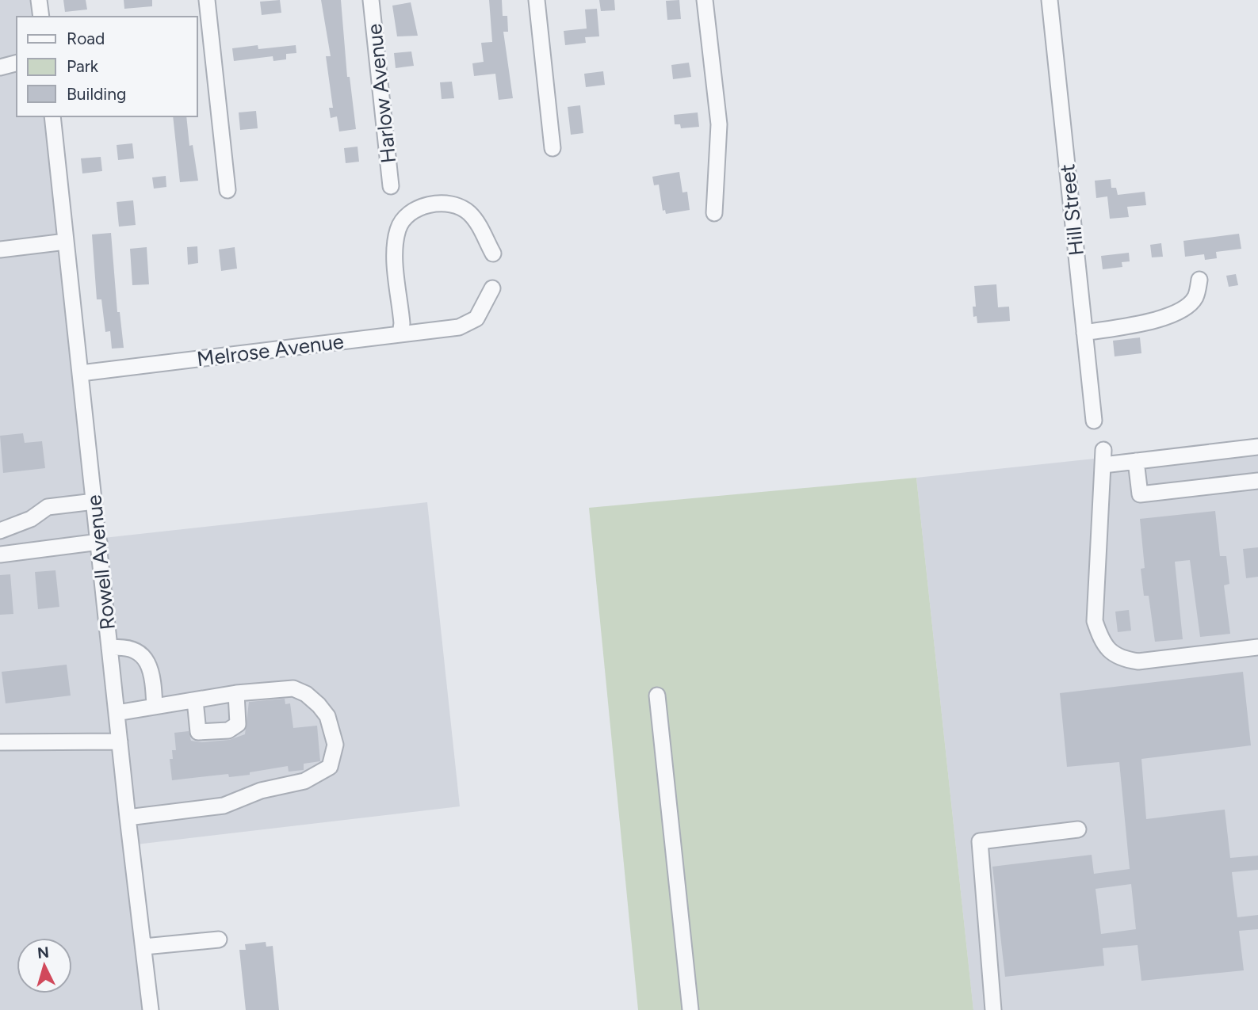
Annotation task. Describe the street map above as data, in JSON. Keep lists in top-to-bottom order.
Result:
{
  "streets": {
    "street": [
      "Harlow Avenue",
      "Hill Street",
      "Melrose Avenue",
      "Rowell Avenue"
    ]
  },
  "crossings": [
    ["Melrose Avenue", "Rowell Avenue"]
  ],
  "legend": ["Road", "Park", "Building"],
  "north": "top"
}
